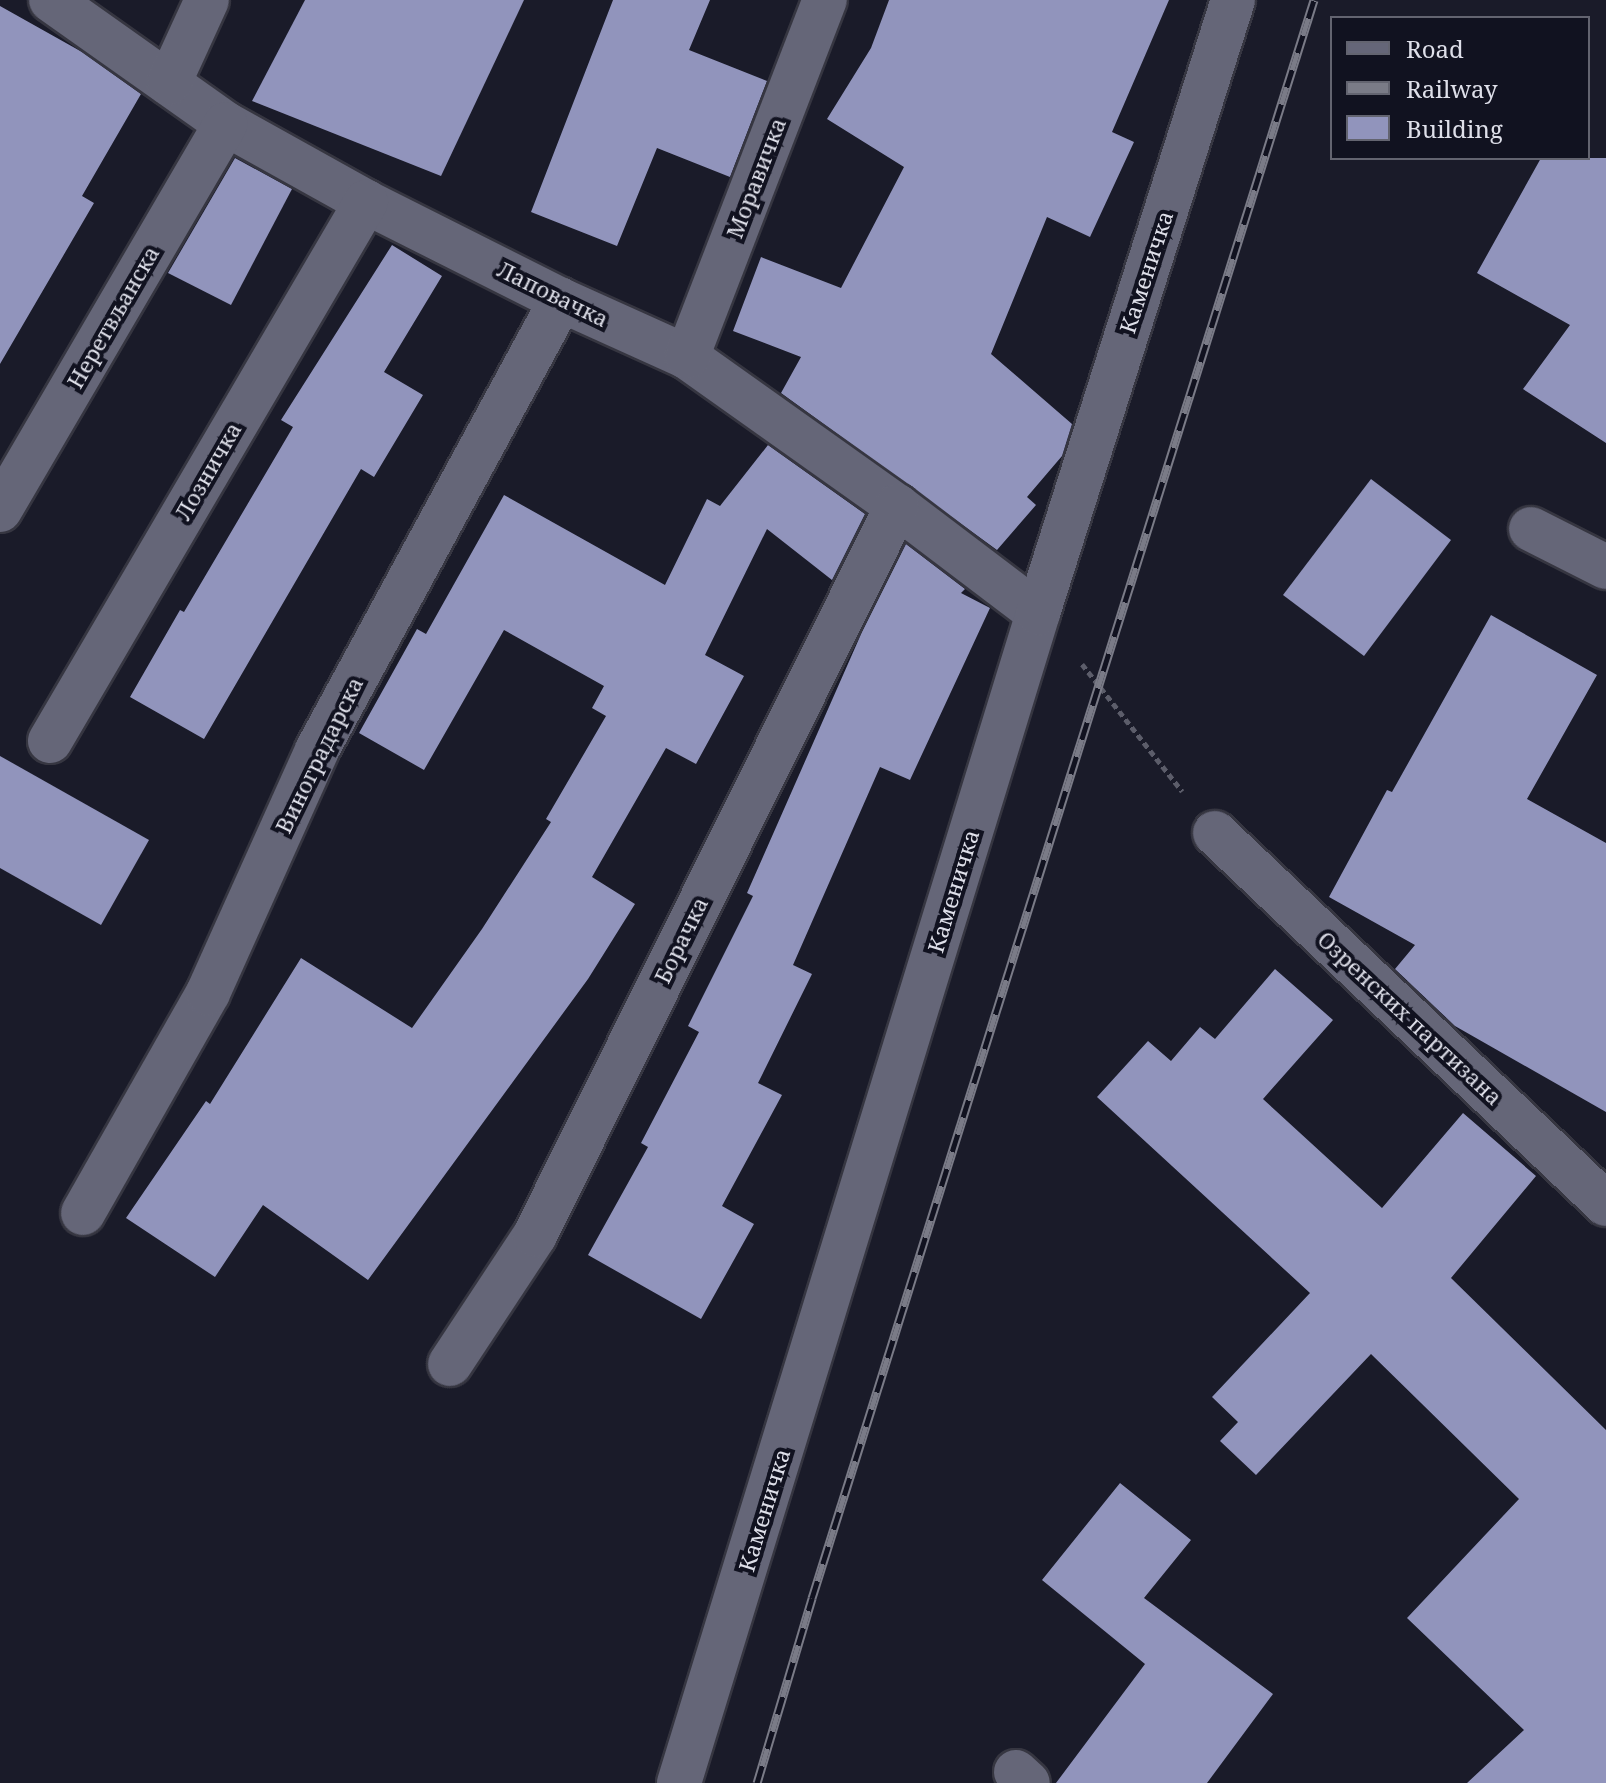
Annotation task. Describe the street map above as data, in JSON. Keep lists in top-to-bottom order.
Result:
{
  "streets": {
    "street": [
      "Моравичка",
      "Каменичка",
      "Лаповачка",
      "Неретвљанска",
      "Лозничка",
      "Виноградарска",
      "Борачка",
      "Озренских партизана"
    ]
  },
  "crossings": [
    ["Моравичка", "Лаповачка"],
    ["Каменичка", "Лаповачка"],
    ["Лаповачка", "Неретвљанска"],
    ["Лаповачка", "Лозничка"],
    ["Лаповачка", "Виноградарска"],
    ["Лаповачка", "Борачка"]
  ],
  "legend": ["Road", "Railway", "Building"]
}
